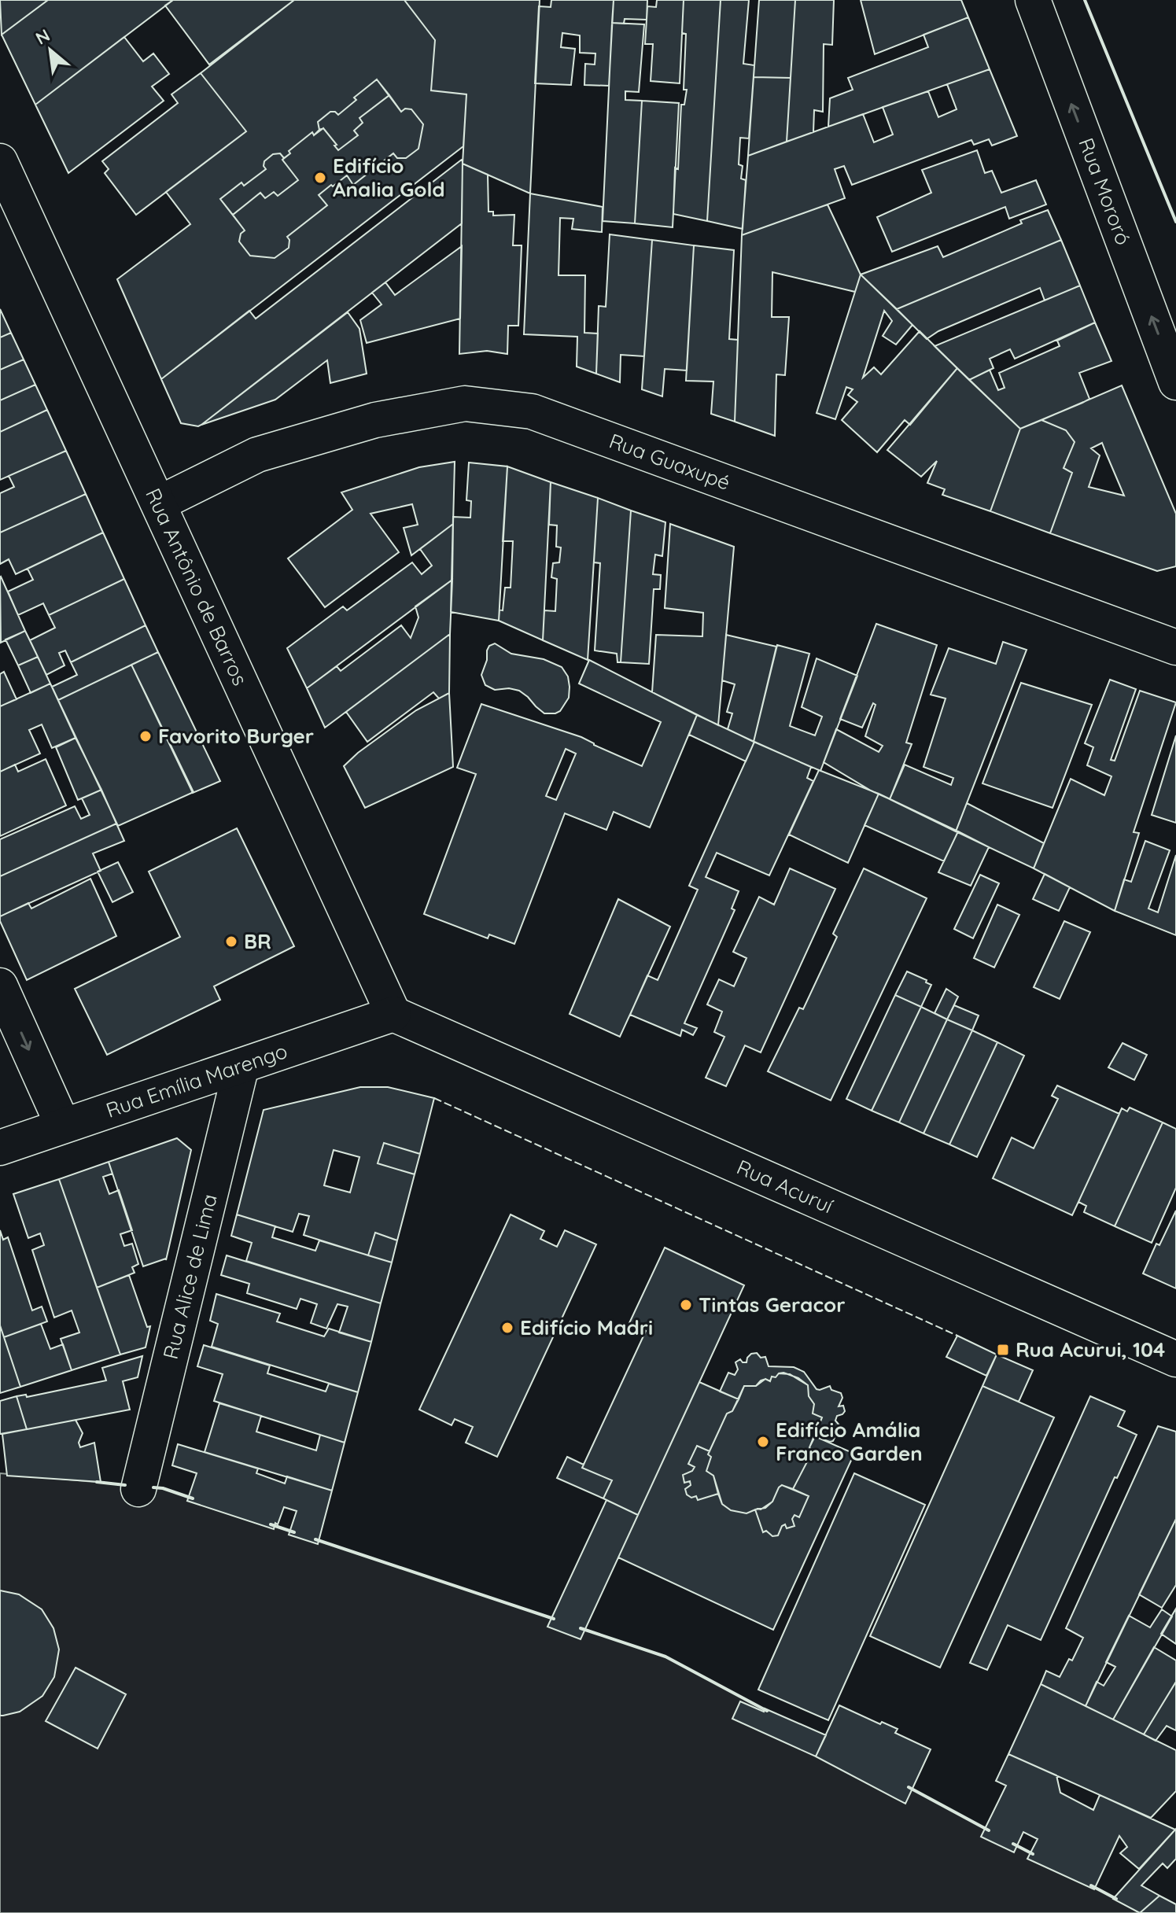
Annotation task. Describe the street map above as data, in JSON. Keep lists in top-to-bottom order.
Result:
{
  "streets": {
    "main road": [
      "Rua Mororó",
      "Rua Guaxupé",
      "Rua Antônio de Barros",
      "Rua Emília Marengo",
      "Rua Acuruí",
      "Rua Alice de Lima"
    ]
  },
  "crossings": [
    ["Rua Guaxupé", "Rua Antônio de Barros"],
    ["Rua Antônio de Barros", "Rua Emília Marengo"],
    ["Rua Antônio de Barros", "Rua Acuruí"],
    ["Rua Emília Marengo", "Rua Acuruí"],
    ["Rua Emília Marengo", "Rua Alice de Lima"]
  ],
  "one_way": ["Rua Mororó"],
  "places": {
    "other": [
      "Edifício Analia Gold",
      "Favorito Burger",
      "BR",
      "Tintas Geracor",
      "Edifício Madri",
      "Edifício Amália Franco Garden"
    ],
    "transit": ["Rua Acurui, 104"]
  },
  "north": "top left"
}
